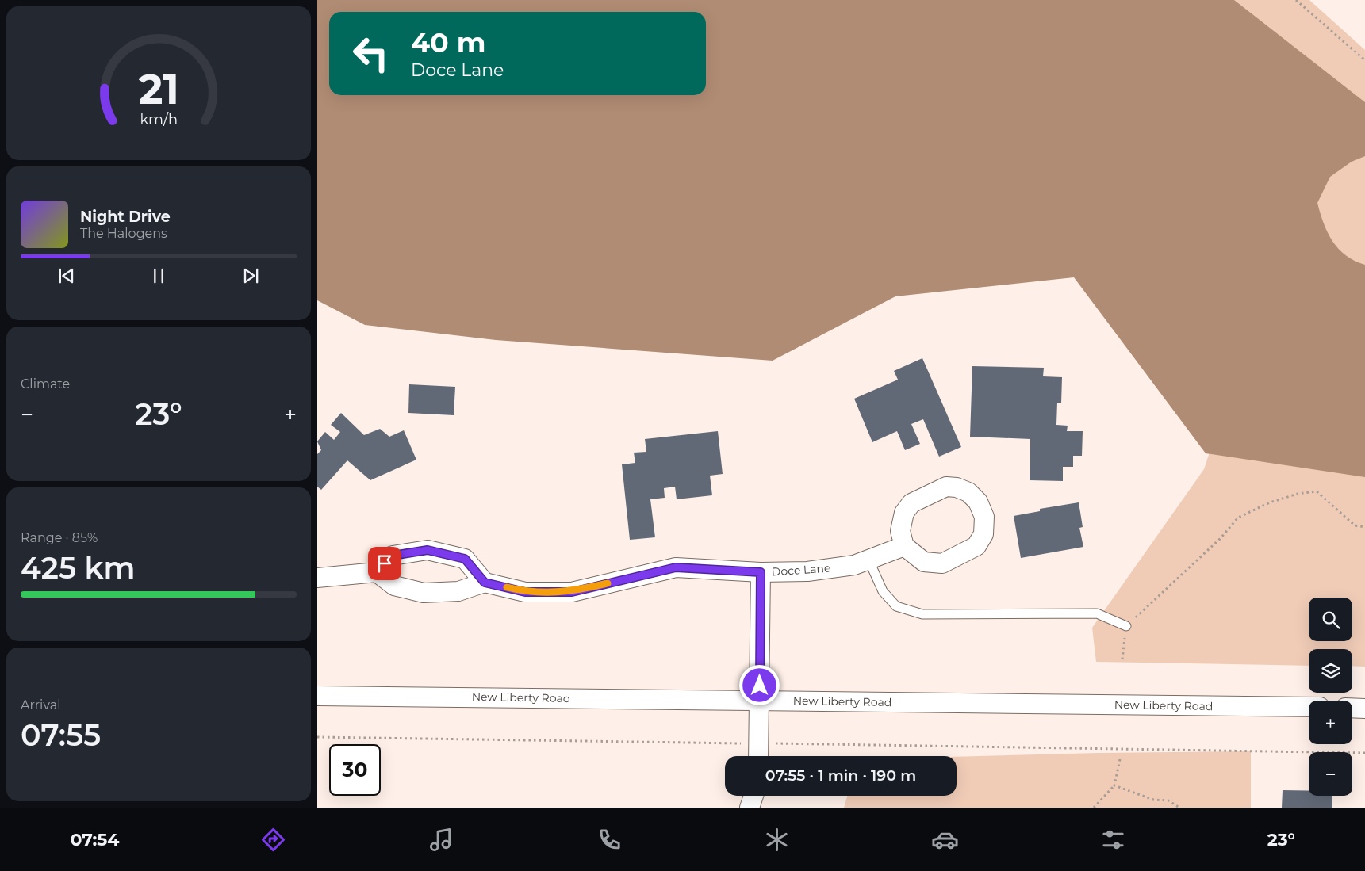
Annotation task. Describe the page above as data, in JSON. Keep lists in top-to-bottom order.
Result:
{
  "streets": {
    "street": ["Doce Lane", "New Liberty Road"]
  },
  "page": {
    "turn": ["40 m", "Doce Lane"],
    "song": ["Night Drive", "The Halogens"],
    "tile": [
      "Climate",
      ["Range · 85%", "425 km"],
      ["Arrival", "07:55"]
    ],
    "heat": ["−", "23°", "+"],
    "map_buttons": ["+", "−"],
    "limit": "30",
    "trip": "07:55 · 1 min · 190 m",
    "tabs": ["07:54", "23°"],
    "gauge": ["21", "km/h"]
  }
}
